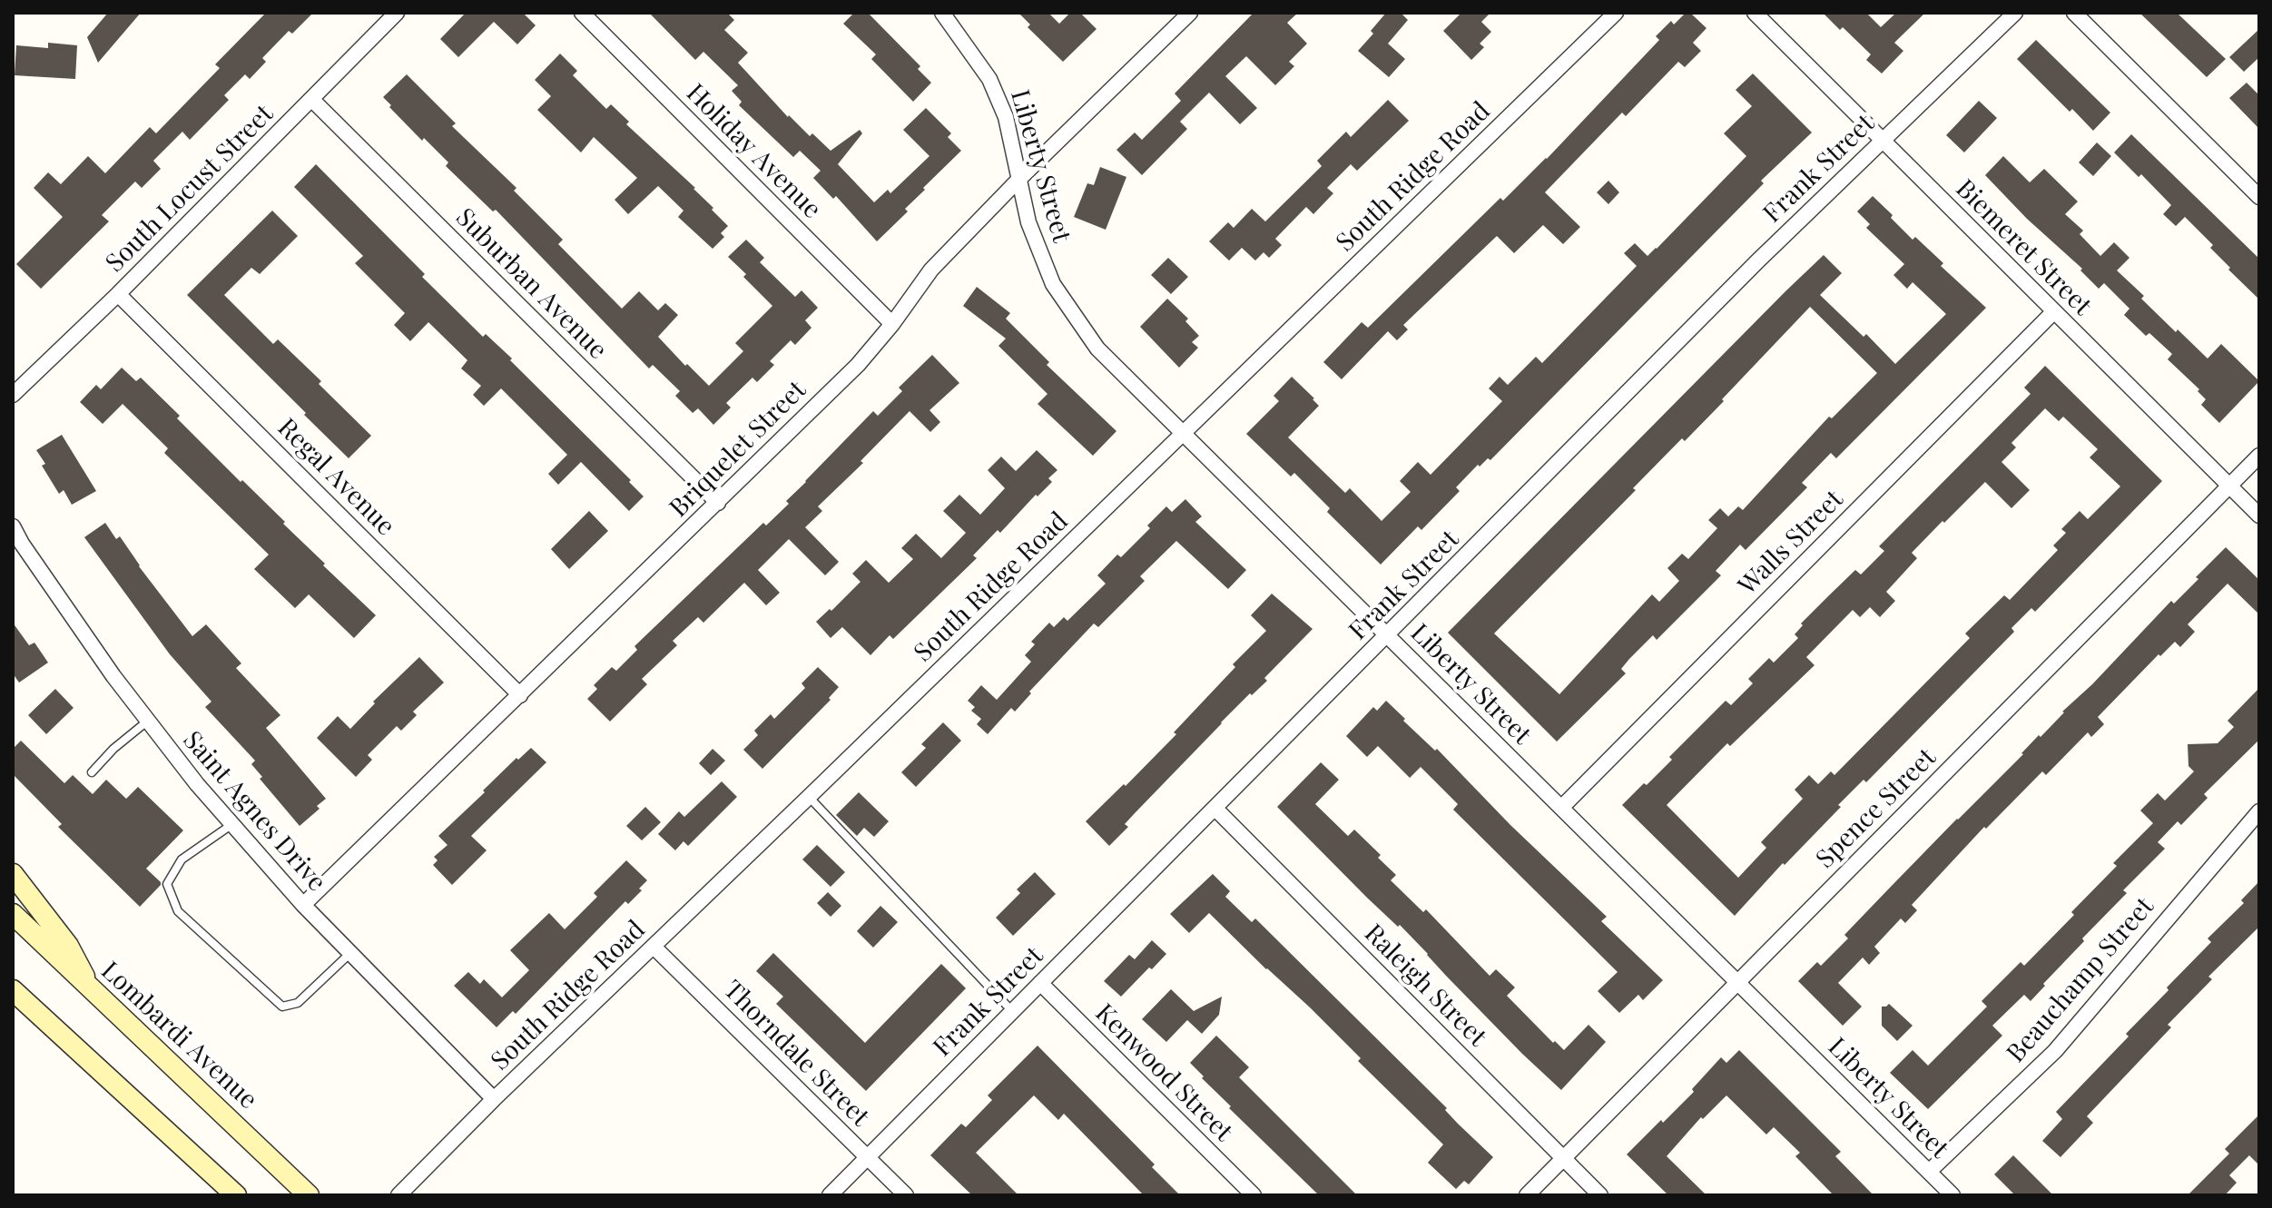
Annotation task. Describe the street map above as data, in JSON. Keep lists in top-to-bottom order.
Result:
{
  "streets": {
    "main road": ["Lombardi Avenue"],
    "street": [
      "Holiday Avenue",
      "Liberty Street",
      "Frank Street",
      "South Ridge Road",
      "South Locust Street",
      "Biemeret Street",
      "Suburban Avenue",
      "Briquelet Street",
      "Regal Avenue",
      "Walls Street",
      "Spence Street",
      "Saint Agnes Drive",
      "Beauchamp Street",
      "Raleigh Street",
      "Thorndale Street",
      "Kenwood Street"
    ]
  },
  "crossings": [
    ["Holiday Avenue", "Briquelet Street"],
    ["Liberty Street", "Frank Street"],
    ["Liberty Street", "South Ridge Road"],
    ["Liberty Street", "Briquelet Street"],
    ["Liberty Street", "Walls Street"],
    ["Liberty Street", "Spence Street"],
    ["Liberty Street", "Beauchamp Street"],
    ["Frank Street", "Biemeret Street"],
    ["Frank Street", "Raleigh Street"],
    ["Frank Street", "Thorndale Street"],
    ["Frank Street", "Kenwood Street"],
    ["South Ridge Road", "Saint Agnes Drive"],
    ["South Ridge Road", "Thorndale Street"],
    ["South Locust Street", "Suburban Avenue"],
    ["South Locust Street", "Regal Avenue"],
    ["Biemeret Street", "Walls Street"],
    ["Biemeret Street", "Spence Street"],
    ["Suburban Avenue", "Briquelet Street"],
    ["Briquelet Street", "Regal Avenue"],
    ["Briquelet Street", "Saint Agnes Drive"],
    ["Spence Street", "Raleigh Street"]
  ]
}
